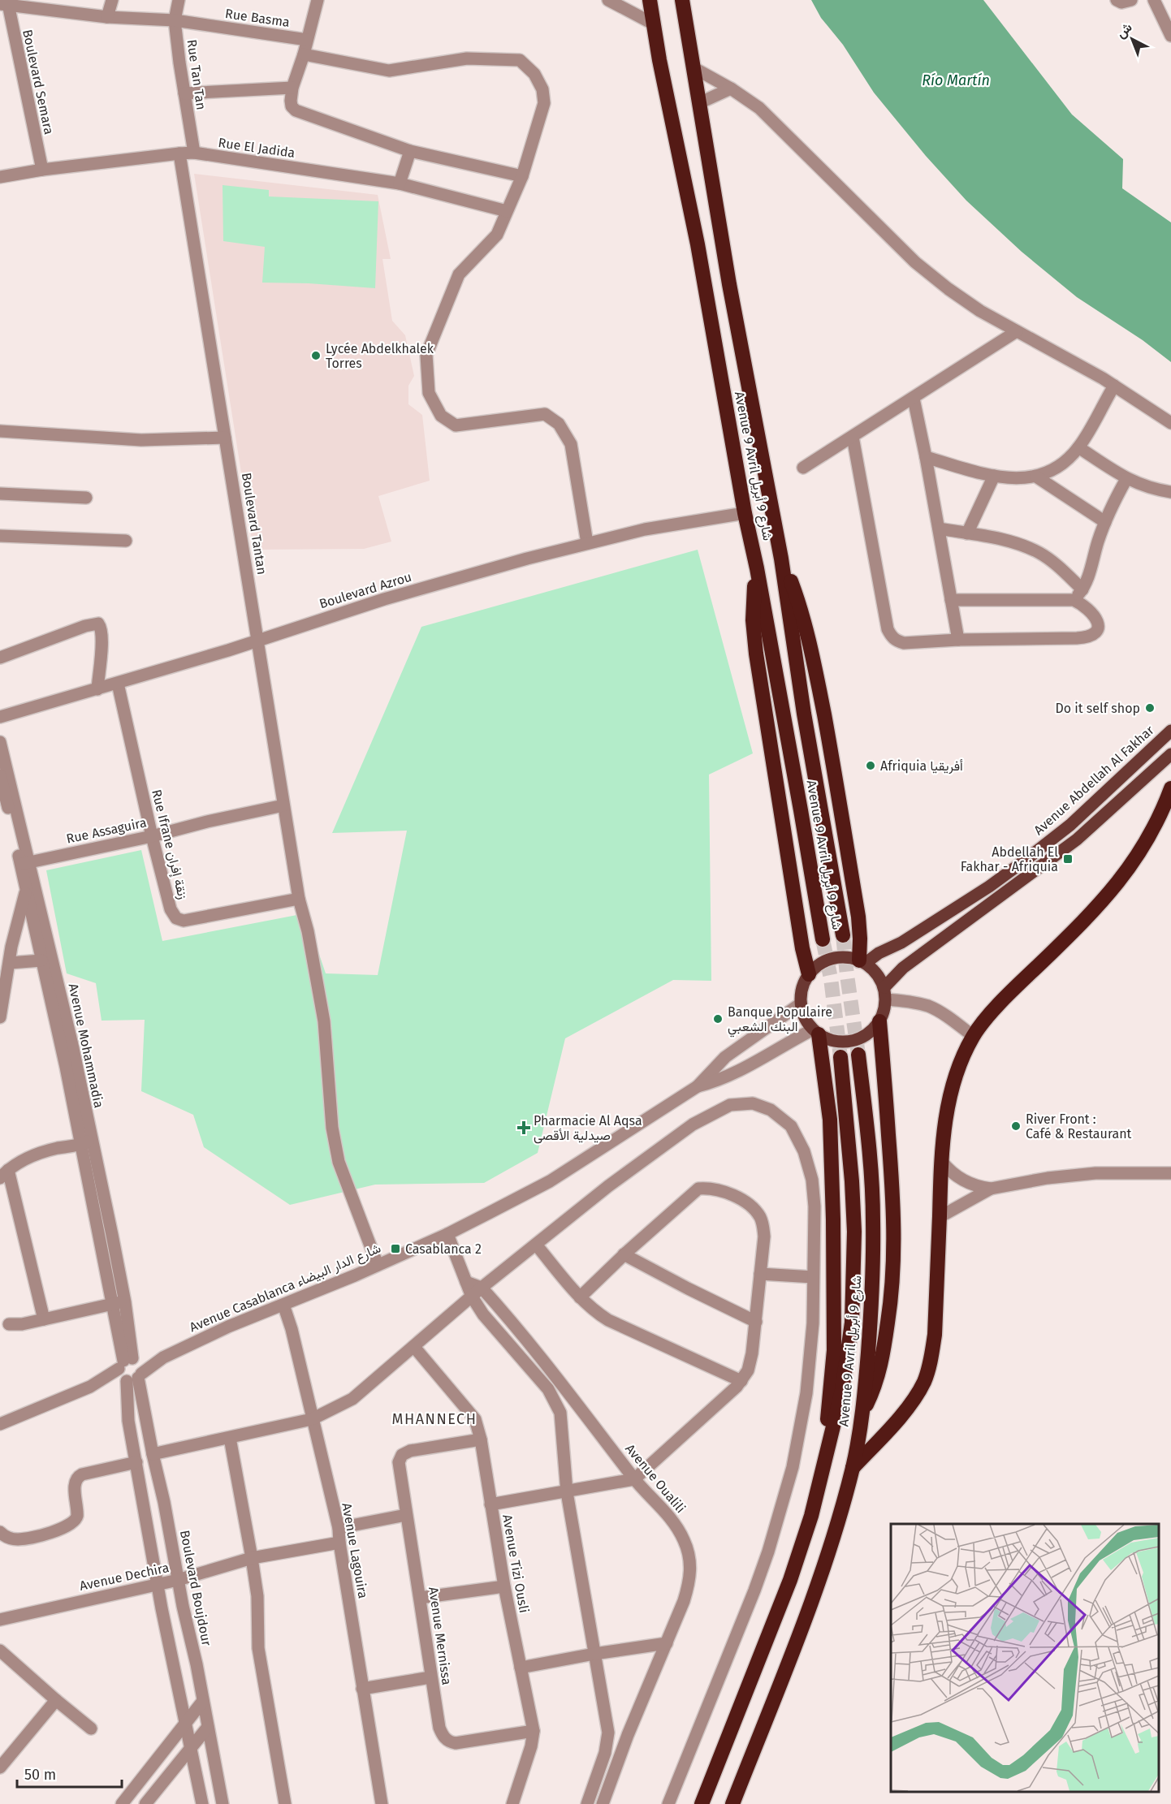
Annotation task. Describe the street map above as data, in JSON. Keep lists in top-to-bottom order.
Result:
{
  "streets": {
    "highway": ["Avenue 9 Avril شارع 9 أبريل"],
    "main road": ["Avenue Abdellah Al Fakhar"],
    "street": [
      "Rue Basma",
      "Rue Tan Tan",
      "Boulevard Semara",
      "Rue El Jadida",
      "Boulevard Tantan",
      "Boulevard Azrou",
      "Rue Assaguira",
      "Rue Ifrane زنقة إفران",
      "Avenue Mohammadia",
      "Avenue Casablanca شارع الدار البيضاء",
      "Avenue Oualili",
      "Avenue Lagouira",
      "Avenue Tizi Ousli",
      "Avenue Dechira",
      "Boulevard Boujdour",
      "Avenue Mernissa"
    ]
  },
  "crossings": [
    ["Rue Basma", "Rue Tan Tan"],
    ["Rue Basma", "Boulevard Semara"],
    ["Rue Tan Tan", "Rue El Jadida"],
    ["Boulevard Semara", "Rue El Jadida"],
    ["Rue El Jadida", "Boulevard Tantan"],
    ["Avenue 9 Avril شارع 9 أبريل", "Boulevard Azrou"],
    ["Boulevard Tantan", "Boulevard Azrou"],
    ["Boulevard Tantan", "Rue Assaguira"],
    ["Boulevard Tantan", "Rue Ifrane زنقة إفران"],
    ["Boulevard Tantan", "Avenue Casablanca شارع الدار البيضاء"],
    ["Boulevard Azrou", "Rue Ifrane زنقة إفران"],
    ["Avenue Abdellah Al Fakhar", "Avenue Casablanca شارع الدار البيضاء"],
    ["Rue Assaguira", "Rue Ifrane زنقة إفران"],
    ["Rue Assaguira", "Avenue Mohammadia"],
    ["Avenue Mohammadia", "Avenue Casablanca شارع الدار البيضاء"],
    ["Avenue Mohammadia", "Boulevard Boujdour"],
    ["Avenue Casablanca شارع الدار البيضاء", "Avenue Lagouira"],
    ["Avenue Casablanca شارع الدار البيضاء", "Boulevard Boujdour"],
    ["Avenue Lagouira", "Avenue Dechira"],
    ["Avenue Tizi Ousli", "Avenue Mernissa"],
    ["Avenue Dechira", "Boulevard Boujdour"]
  ],
  "districts": ["MHANNECH"],
  "water": ["Río Martín"],
  "places": {
    "other": [
      "Lycée Abdelkhalek Torres",
      "Do it self shop",
      "Afriquia أفريقيا",
      "Banque Populaire البنك الشعبي",
      "River Front : Café & Restaurant"
    ],
    "transit": ["Abdellah El Fakhar - Afriquia", "Casablanca 2"],
    "health": ["Pharmacie Al Aqsa صيدلية الأقصى"]
  },
  "scale_bar": "50 m",
  "north": "top left"
}
